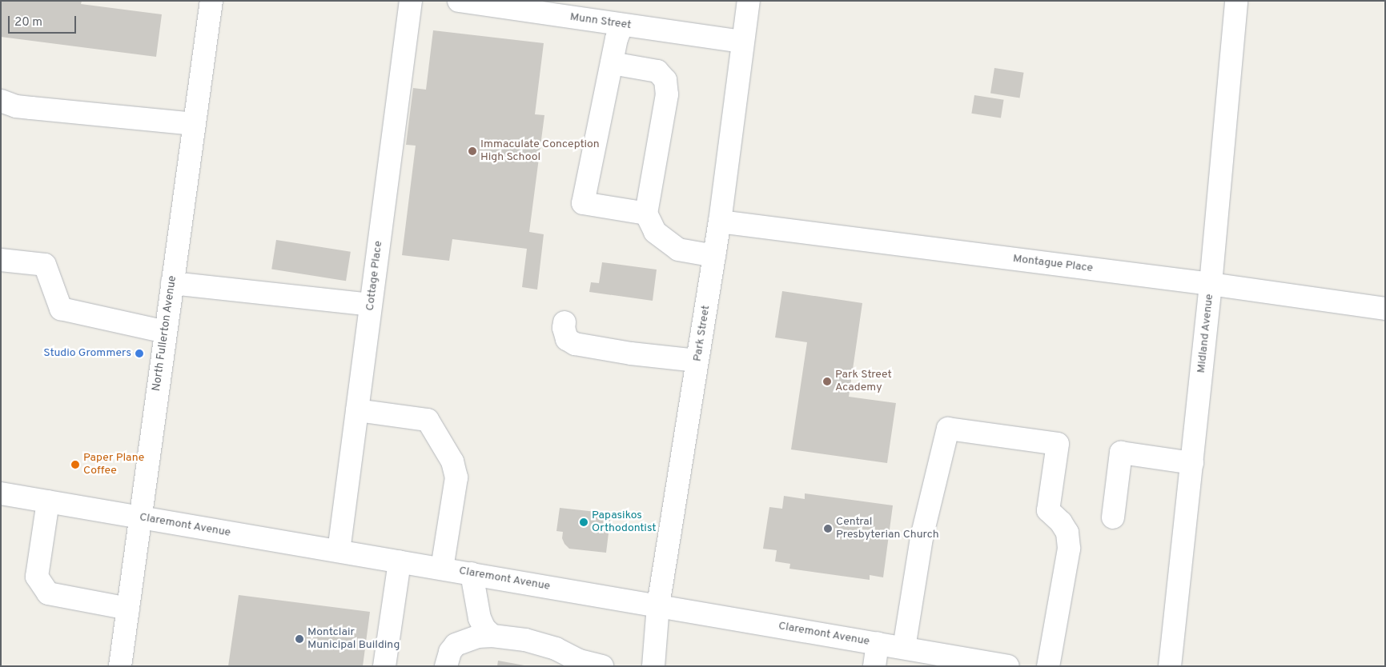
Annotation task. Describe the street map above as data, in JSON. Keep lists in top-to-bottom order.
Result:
{
  "streets": {
    "street": [
      "Munn Street",
      "Montague Place",
      "Cottage Place",
      "North Fullerton Avenue",
      "Park Street",
      "Midland Avenue",
      "Claremont Avenue"
    ]
  },
  "crossings": [
    ["Munn Street", "Park Street"],
    ["Montague Place", "Park Street"],
    ["Montague Place", "Midland Avenue"],
    ["Cottage Place", "Claremont Avenue"],
    ["North Fullerton Avenue", "Claremont Avenue"],
    ["Park Street", "Claremont Avenue"]
  ],
  "places": [
    "Immaculate Conception High School",
    "Studio Grommers",
    "Park Street Academy",
    "Paper Plane Coffee",
    "Papasikos Orthodontist",
    "Central Presbyterian Church",
    "Montclair Municipal Building"
  ],
  "scale_bar": "20 m"
}
